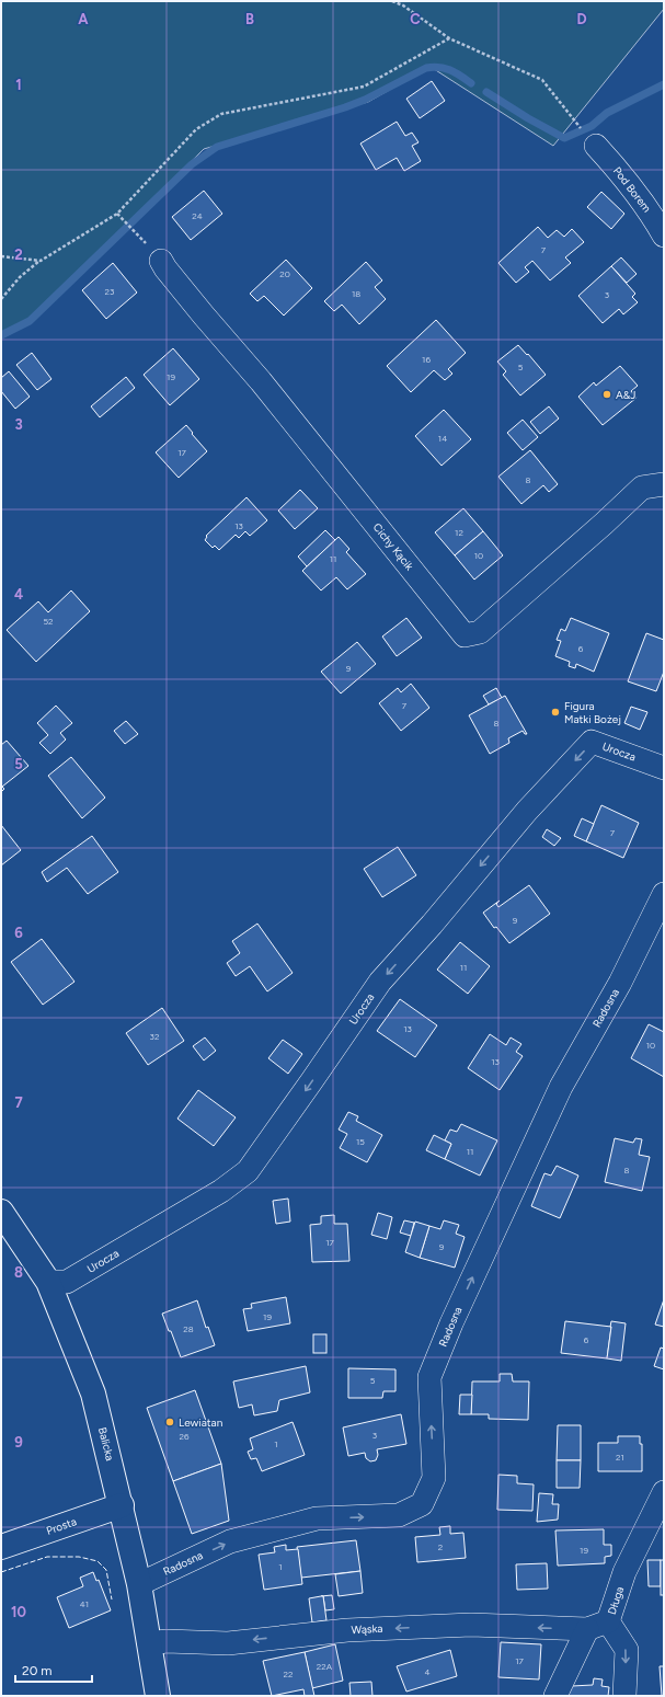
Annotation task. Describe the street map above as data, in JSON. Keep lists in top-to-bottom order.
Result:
{
  "streets": {
    "main road": ["Balicka", "Prosta"],
    "street": [
      "Pod Borem",
      "Cichy Kącik",
      "Urocza",
      "Radosna",
      "Długa",
      "Wąska"
    ]
  },
  "crossings": [
    ["Urocza", "Balicka"],
    ["Radosna", "Balicka"],
    ["Balicka", "Prosta"],
    ["Balicka", "Wąska"],
    ["Długa", "Wąska"]
  ],
  "one_way": ["Urocza", "Radosna", "Wąska"],
  "places": ["A&J", "Figura Matki Bożej", "Lewiatan"],
  "house_numbers": [
    "24",
    "7",
    "20",
    "23",
    "18",
    "3",
    "16",
    "5",
    "19",
    "14",
    "17",
    "8",
    "13",
    "12",
    "10",
    "11",
    "52",
    "6",
    "9",
    "7",
    "8",
    "7",
    "9",
    "11",
    "13",
    "32",
    "10",
    "13",
    "15",
    "11",
    "8",
    "17",
    "9",
    "19",
    "28",
    "6",
    "5",
    "3",
    "26",
    "1",
    "21",
    "2",
    "19",
    "1",
    "41",
    "17",
    "22A",
    "4",
    "22"
  ],
  "scale_bar": "20 m",
  "grid": {
    "columns": [
      "A",
      "B",
      "C",
      "D"
    ],
    "rows": [
      "1",
      "2",
      "3",
      "4",
      "5",
      "6",
      "7",
      "8",
      "9",
      "10"
    ]
  }
}
